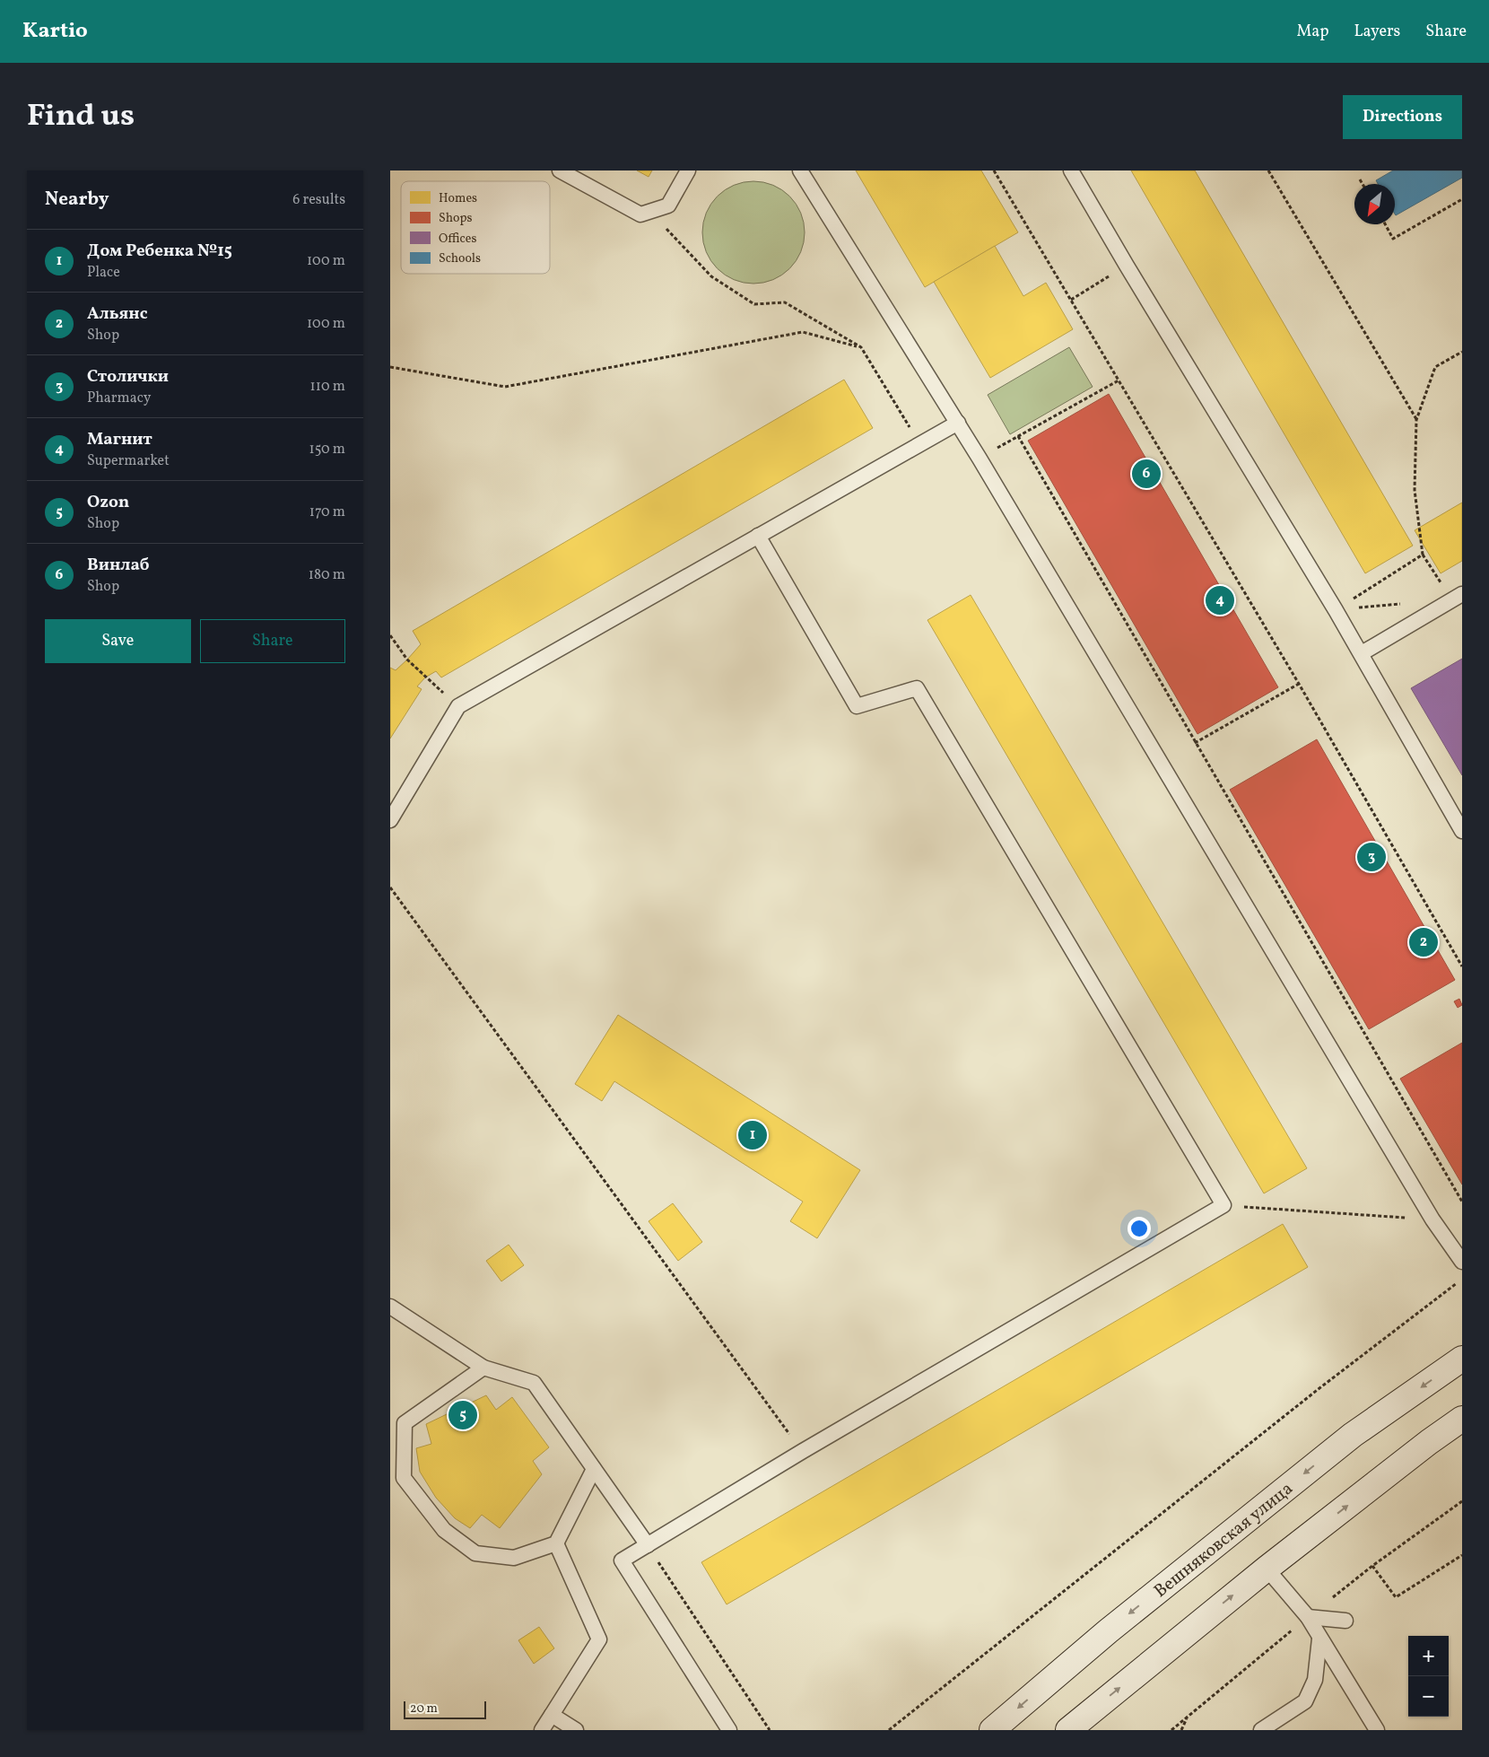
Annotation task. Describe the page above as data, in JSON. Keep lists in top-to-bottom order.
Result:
{
  "streets": {
    "main road": ["Вешняковская улица"]
  },
  "legend": [
    "Homes",
    "Shops",
    "Offices",
    "Schools"
  ],
  "scale_bar": "20 m",
  "north": "bottom left",
  "page": {
    "header": "Kartio",
    "nav": ["Map", "Layers", "Share"],
    "title": "Find us",
    "buttons": [
      "Directions",
      ["Save", "Share"]
    ],
    "heading": ["Nearby", "6 results"],
    "list": [
      {
        "mark": "1",
        "name": "Дом Ребенка №15",
        "note": "Place",
        "value": "100 m"
      },
      {
        "mark": "2",
        "name": "Альянс",
        "note": "Shop",
        "value": "100 m"
      },
      {
        "mark": "3",
        "name": "Столички",
        "note": "Pharmacy",
        "value": "110 m"
      },
      {
        "mark": "4",
        "name": "Магнит",
        "note": "Supermarket",
        "value": "150 m"
      },
      {
        "mark": "5",
        "name": "Ozon",
        "note": "Shop",
        "value": "170 m"
      },
      {
        "mark": "6",
        "name": "Винлаб",
        "note": "Shop",
        "value": "180 m"
      }
    ],
    "pins": [
      "6",
      "4",
      "3",
      "2",
      "1",
      "5"
    ],
    "map_buttons": ["+", "−"],
    "scale": "20 m"
  }
}
